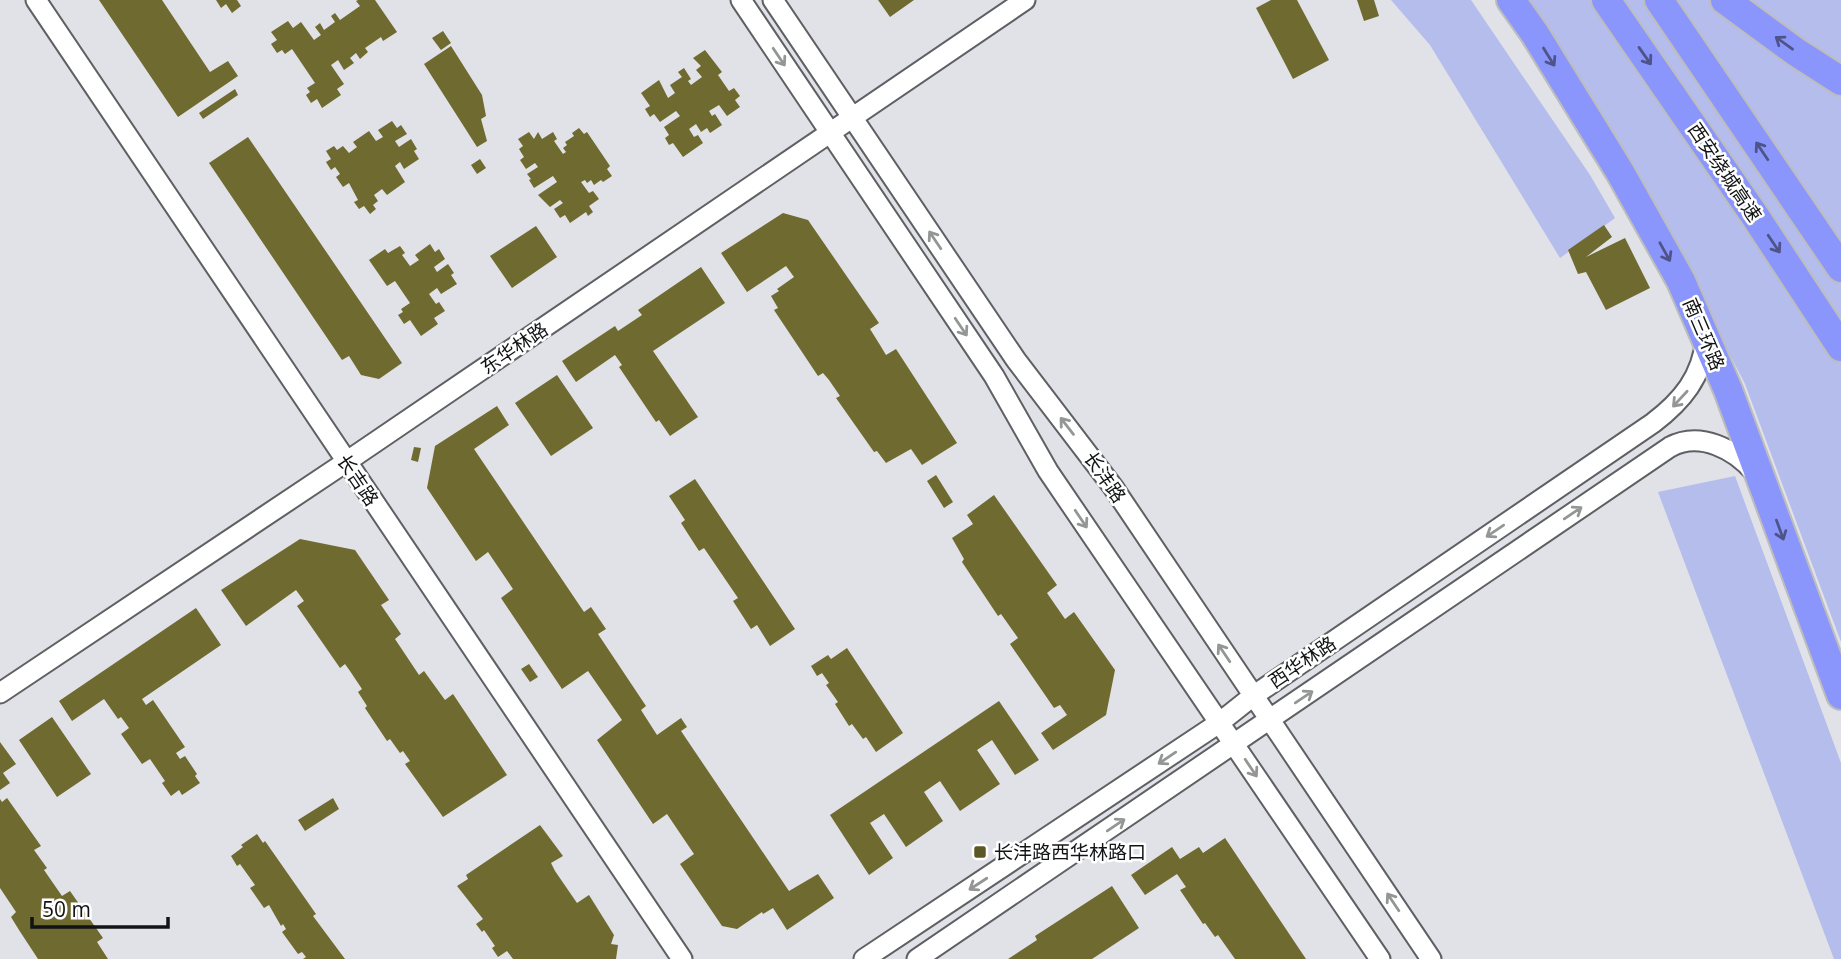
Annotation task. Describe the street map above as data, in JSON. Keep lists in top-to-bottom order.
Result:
{
  "streets": {
    "highway": ["西安绕城高速", "南三环路"],
    "street": [
      "东华林路",
      "长沣路",
      "长吉路",
      "西华林路"
    ]
  },
  "crossings": [
    ["南三环路", "西华林路"],
    ["东华林路", "长沣路"],
    ["东华林路", "长吉路"],
    ["长沣路", "西华林路"]
  ],
  "places": {
    "transit": ["长沣路西华林路口"]
  },
  "scale_bar": "50 m"
}
